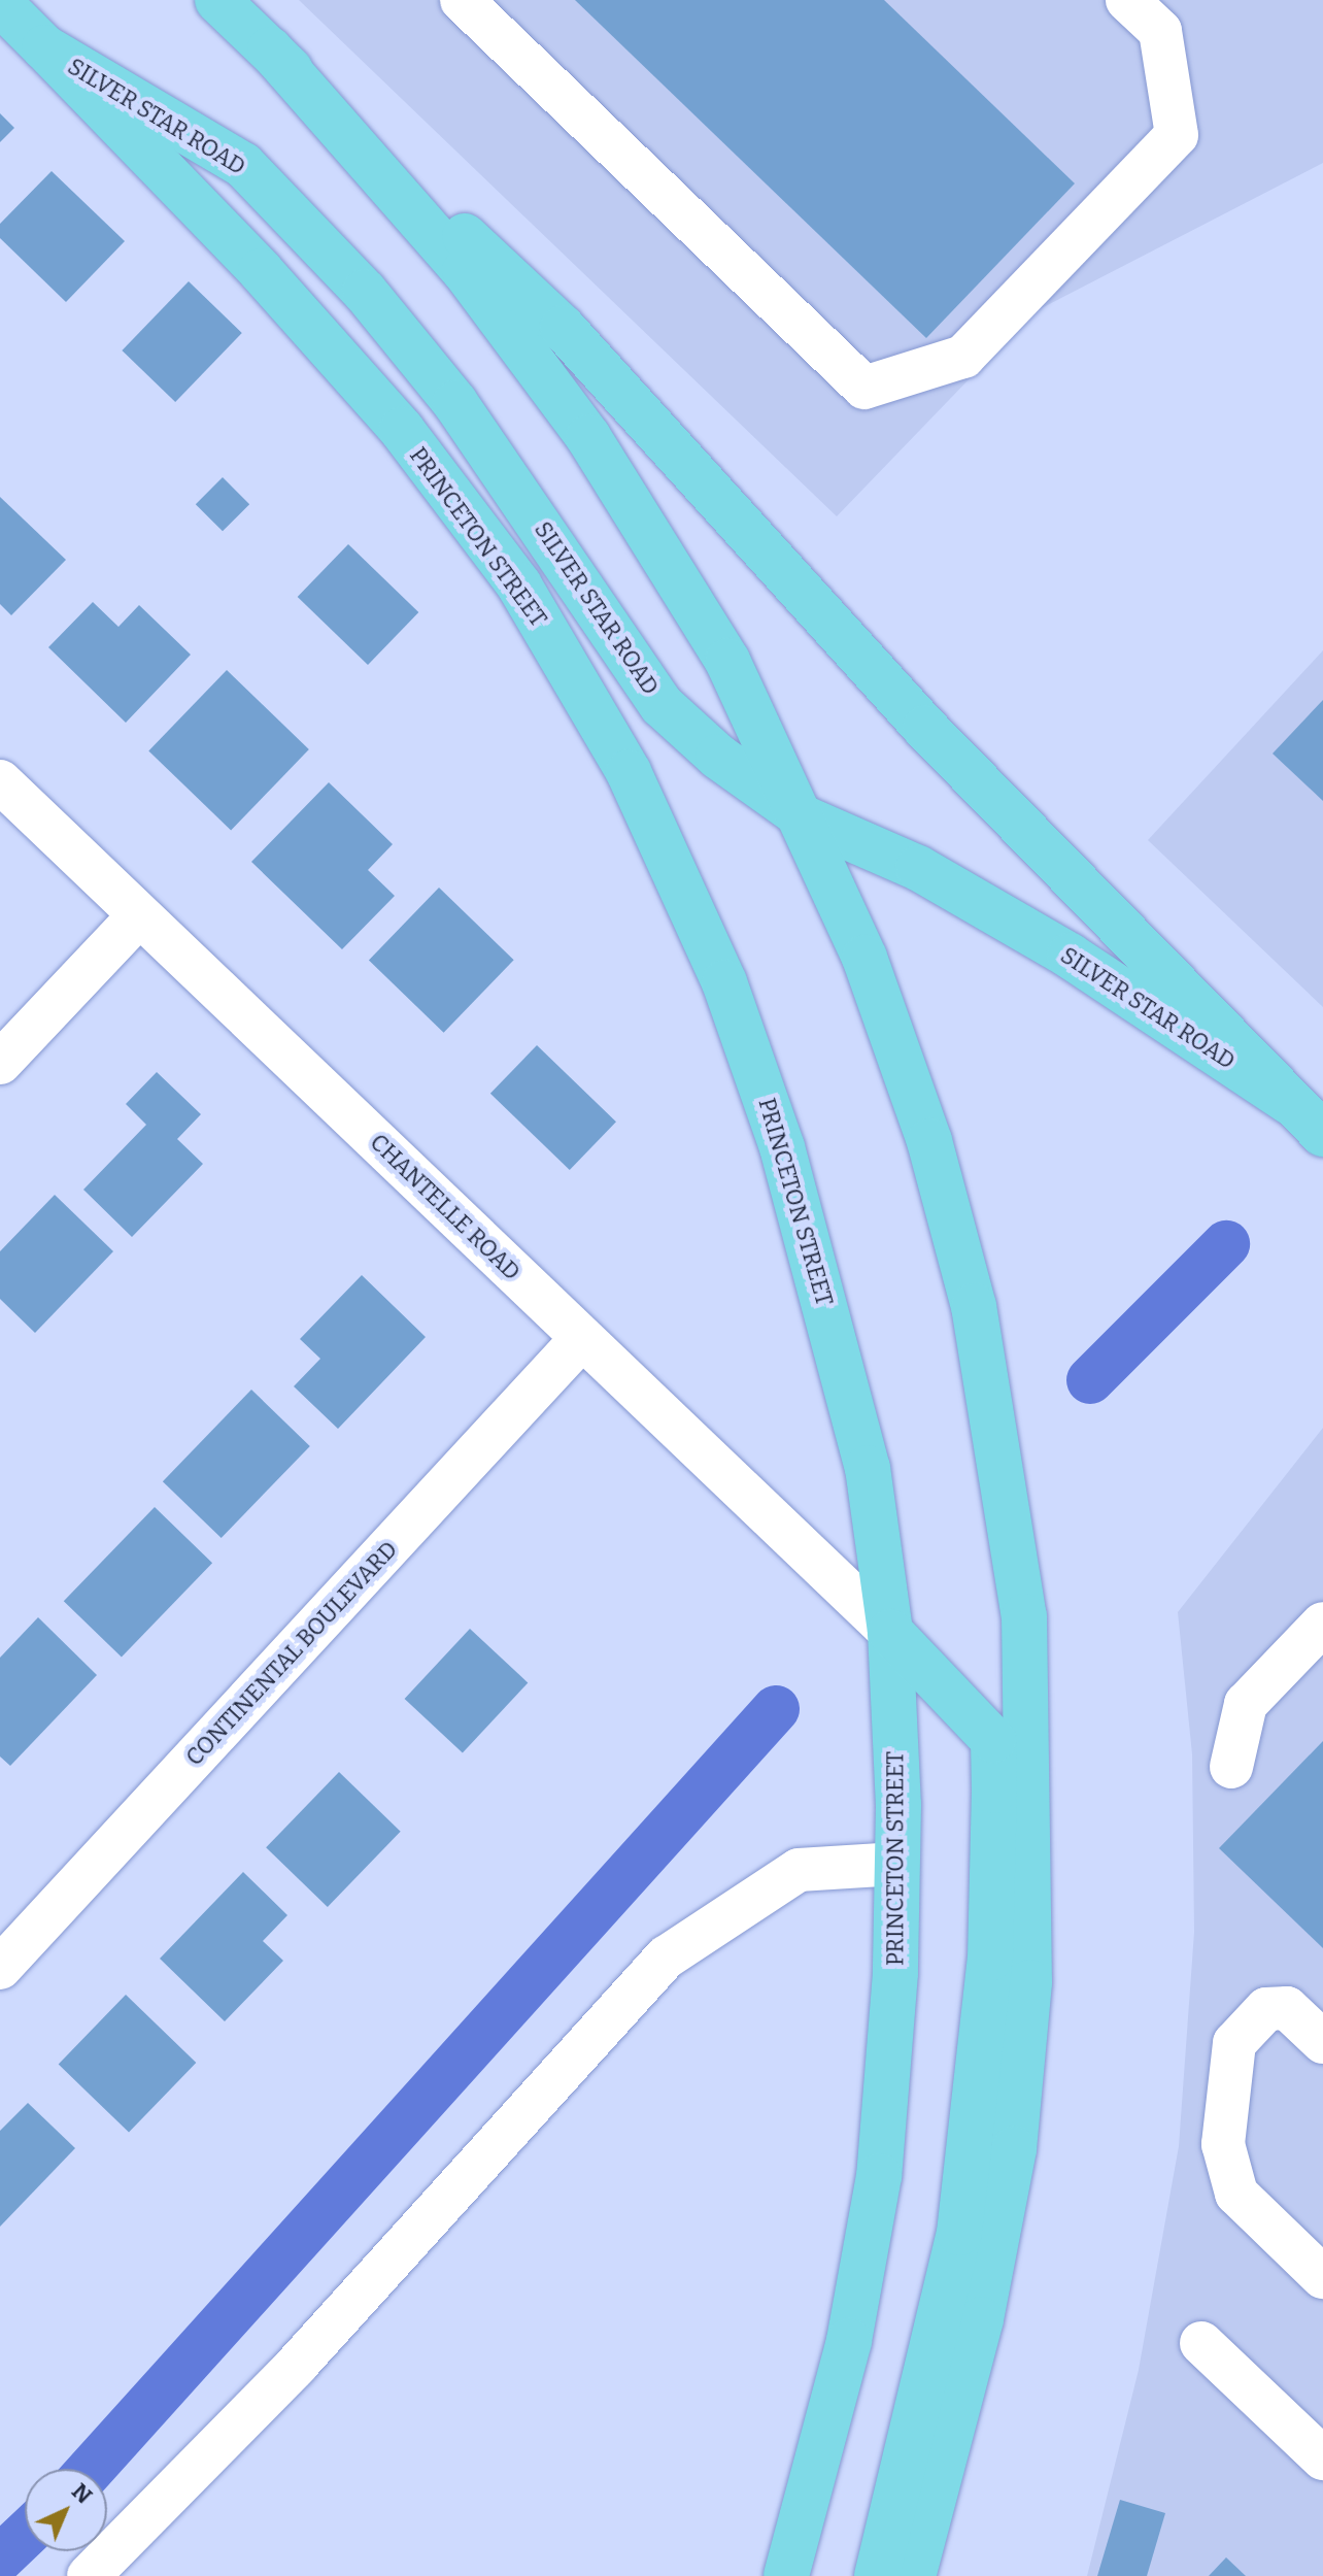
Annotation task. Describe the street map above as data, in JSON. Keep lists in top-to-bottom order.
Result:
{
  "streets": {
    "main road": ["SILVER STAR ROAD", "PRINCETON STREET"],
    "street": ["CHANTELLE ROAD", "CONTINENTAL BOULEVARD"]
  },
  "crossings": [
    ["SILVER STAR ROAD", "PRINCETON STREET"],
    ["PRINCETON STREET", "CHANTELLE ROAD"],
    ["CHANTELLE ROAD", "CONTINENTAL BOULEVARD"]
  ],
  "north": "top right"
}
